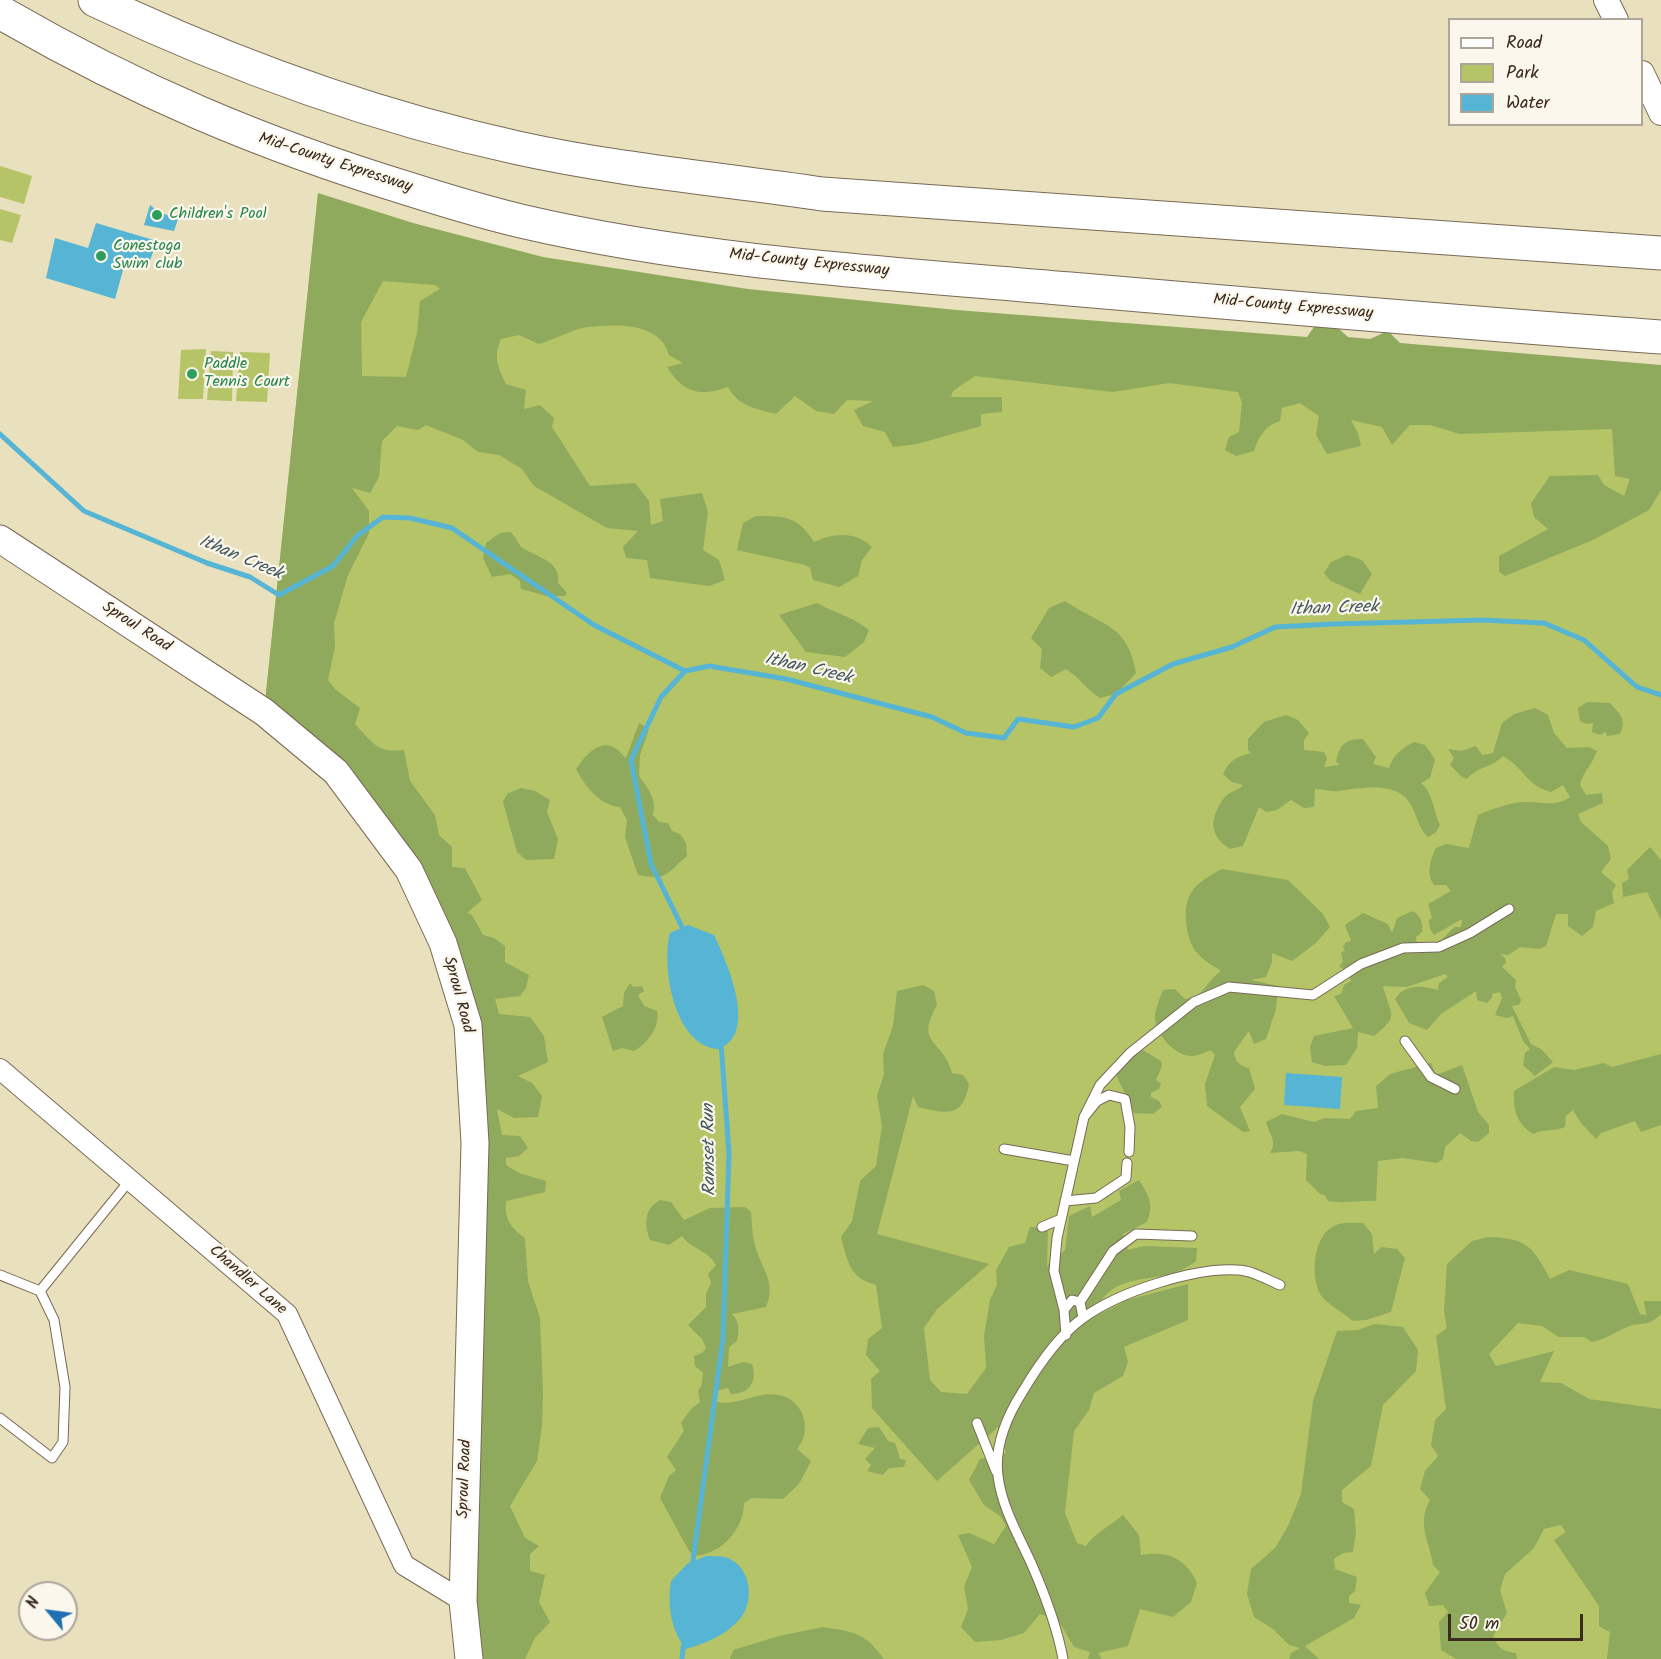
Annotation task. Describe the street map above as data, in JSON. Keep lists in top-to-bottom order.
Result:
{
  "streets": {
    "highway": ["Mid-County Expressway"],
    "main road": ["Sproul Road"],
    "street": ["Chandler Lane"]
  },
  "crossings": [
    ["Sproul Road", "Chandler Lane"]
  ],
  "water": ["Ithan Creek", "Ramset Run"],
  "places": ["Children's Pool", "Conestoga Swim club", "Paddle Tennis Court"],
  "legend": ["Road", "Park", "Water"],
  "scale_bar": "50 m",
  "north": "top left"
}
